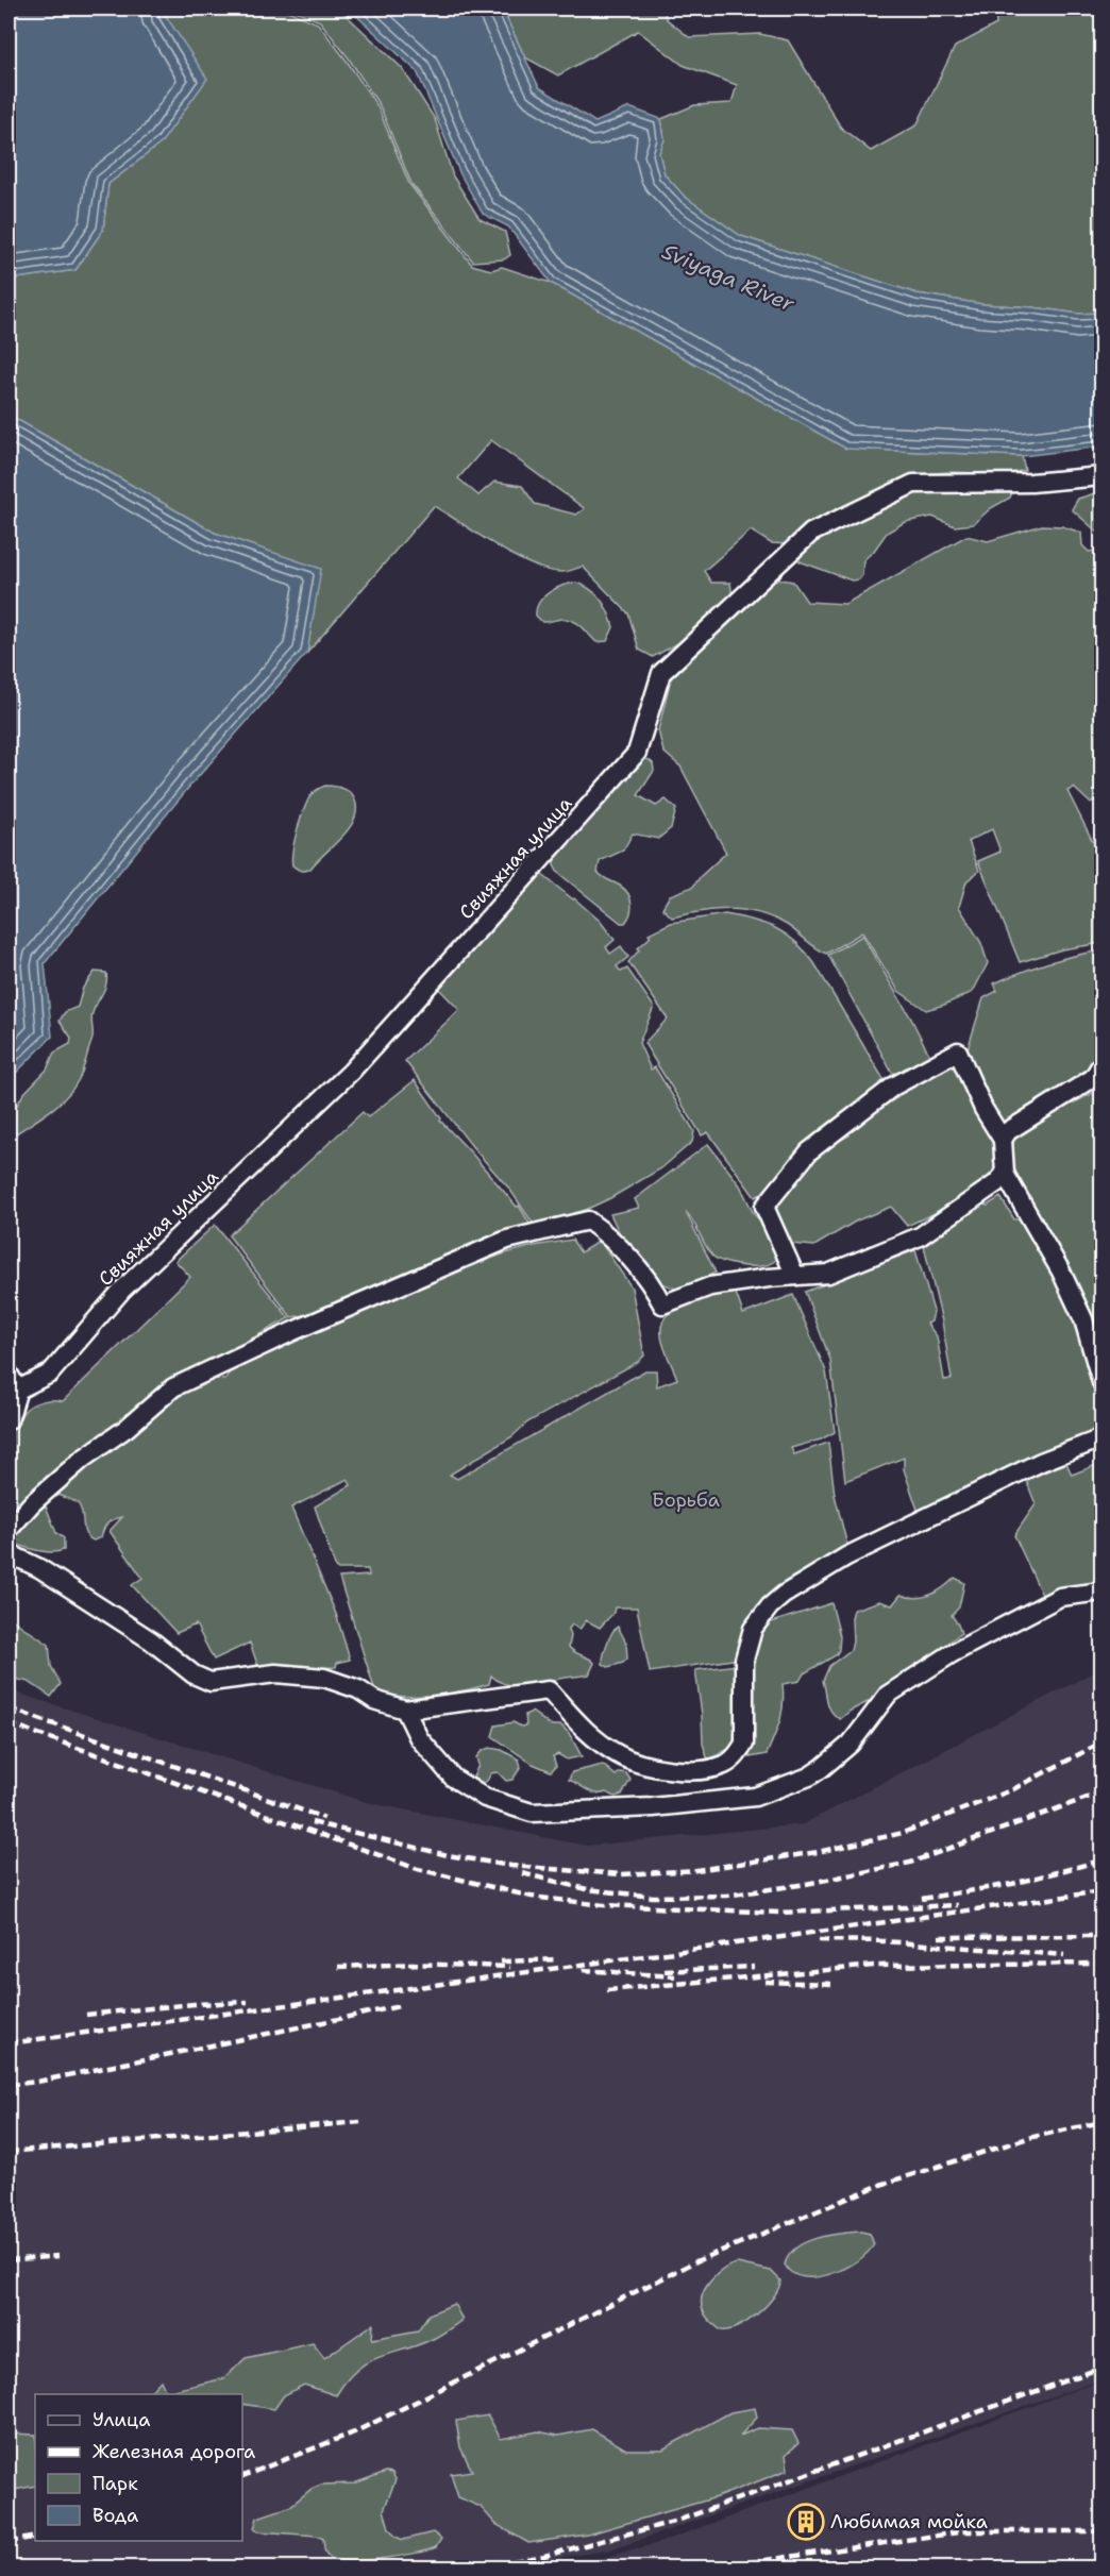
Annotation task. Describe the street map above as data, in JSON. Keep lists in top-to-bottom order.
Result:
{
  "streets": {
    "street": ["Свияжная улица"]
  },
  "water": ["Sviyaga River"],
  "parks": ["Борьба"],
  "places": {
    "building": ["Любимая мойка"]
  },
  "legend": [
    "Улица",
    "Железная дорога",
    "Парк",
    "Вода"
  ]
}
